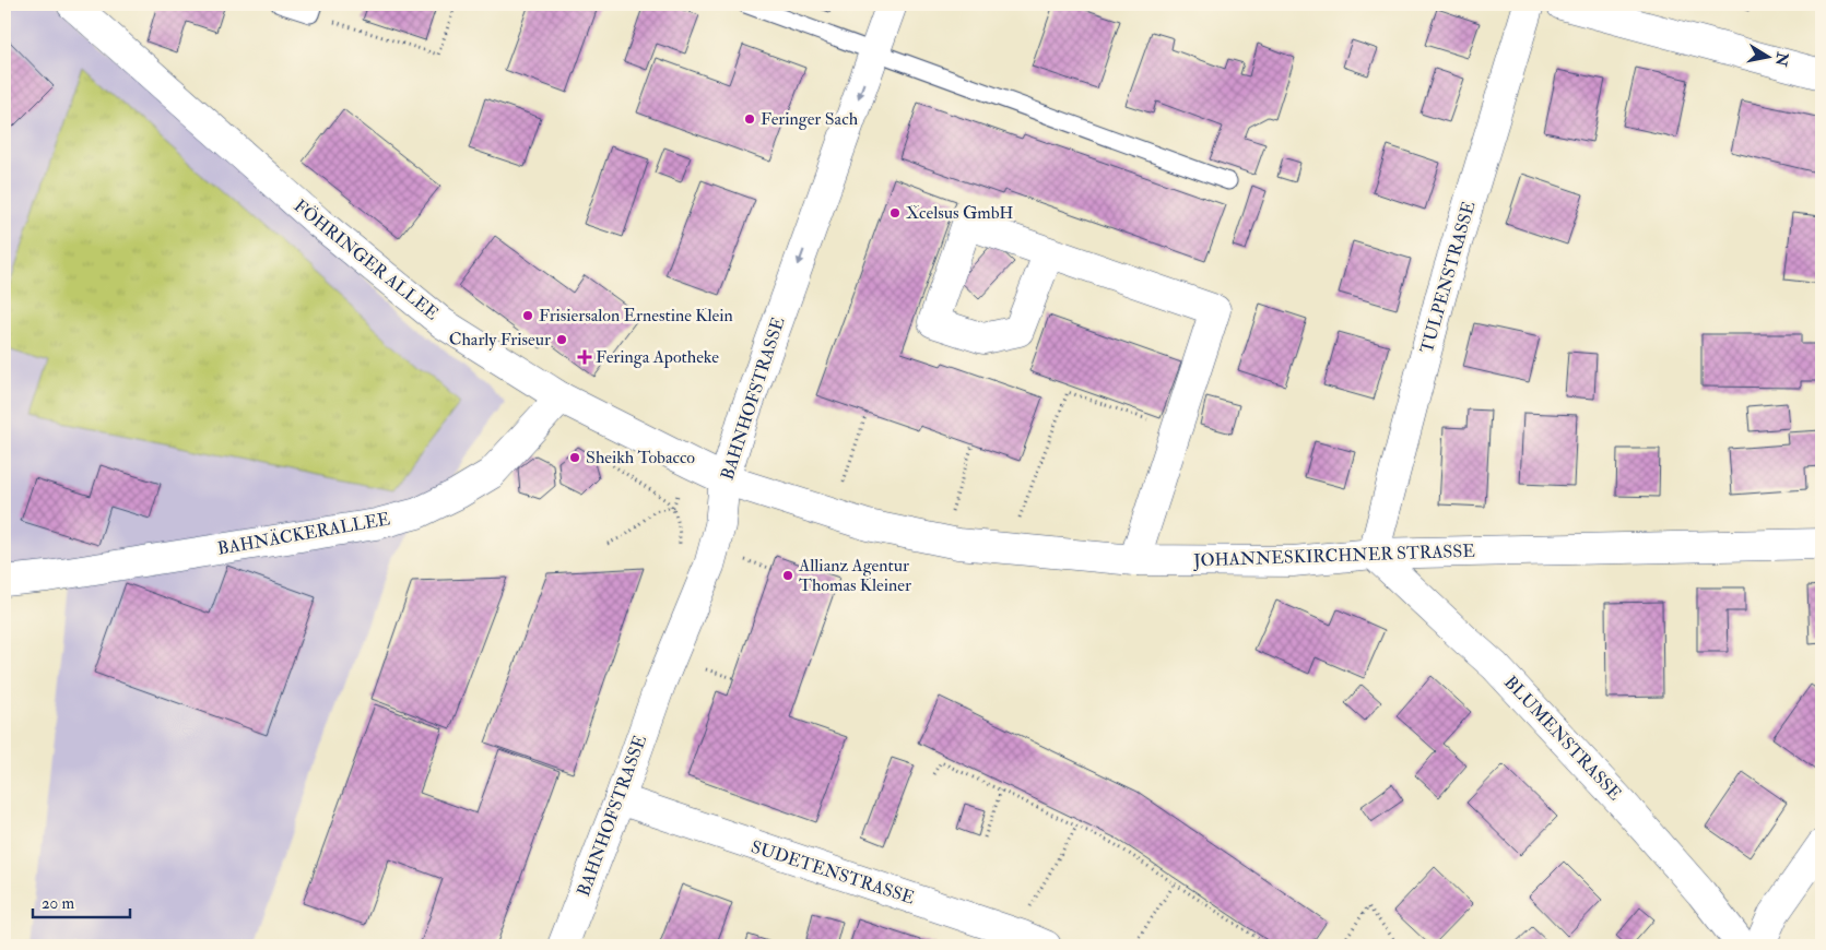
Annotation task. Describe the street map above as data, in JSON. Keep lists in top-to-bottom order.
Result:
{
  "streets": {
    "street": [
      "FÖHRINGER ALLEE",
      "TULPENSTRASSE",
      "BAHNHOFSTRASSE",
      "BAHNÄCKERALLEE",
      "JOHANNESKIRCHNER STRASSE",
      "BLUMENSTRASSE",
      "SUDETENSTRASSE"
    ]
  },
  "crossings": [
    ["FÖHRINGER ALLEE", "BAHNHOFSTRASSE"],
    ["FÖHRINGER ALLEE", "BAHNÄCKERALLEE"],
    ["FÖHRINGER ALLEE", "JOHANNESKIRCHNER STRASSE"],
    ["TULPENSTRASSE", "JOHANNESKIRCHNER STRASSE"],
    ["TULPENSTRASSE", "BLUMENSTRASSE"],
    ["BAHNHOFSTRASSE", "JOHANNESKIRCHNER STRASSE"],
    ["BAHNHOFSTRASSE", "SUDETENSTRASSE"],
    ["JOHANNESKIRCHNER STRASSE", "BLUMENSTRASSE"]
  ],
  "one_way": ["BAHNHOFSTRASSE"],
  "places": {
    "other": [
      "Feringer Sach",
      "Xcelsus GmbH",
      "Frisiersalon Ernestine Klein",
      "Charly Friseur",
      "Sheikh Tobacco",
      "Allianz Agentur Thomas Kleiner"
    ],
    "health": ["Feringa Apotheke"]
  },
  "scale_bar": "20 m",
  "north": "right"
}
